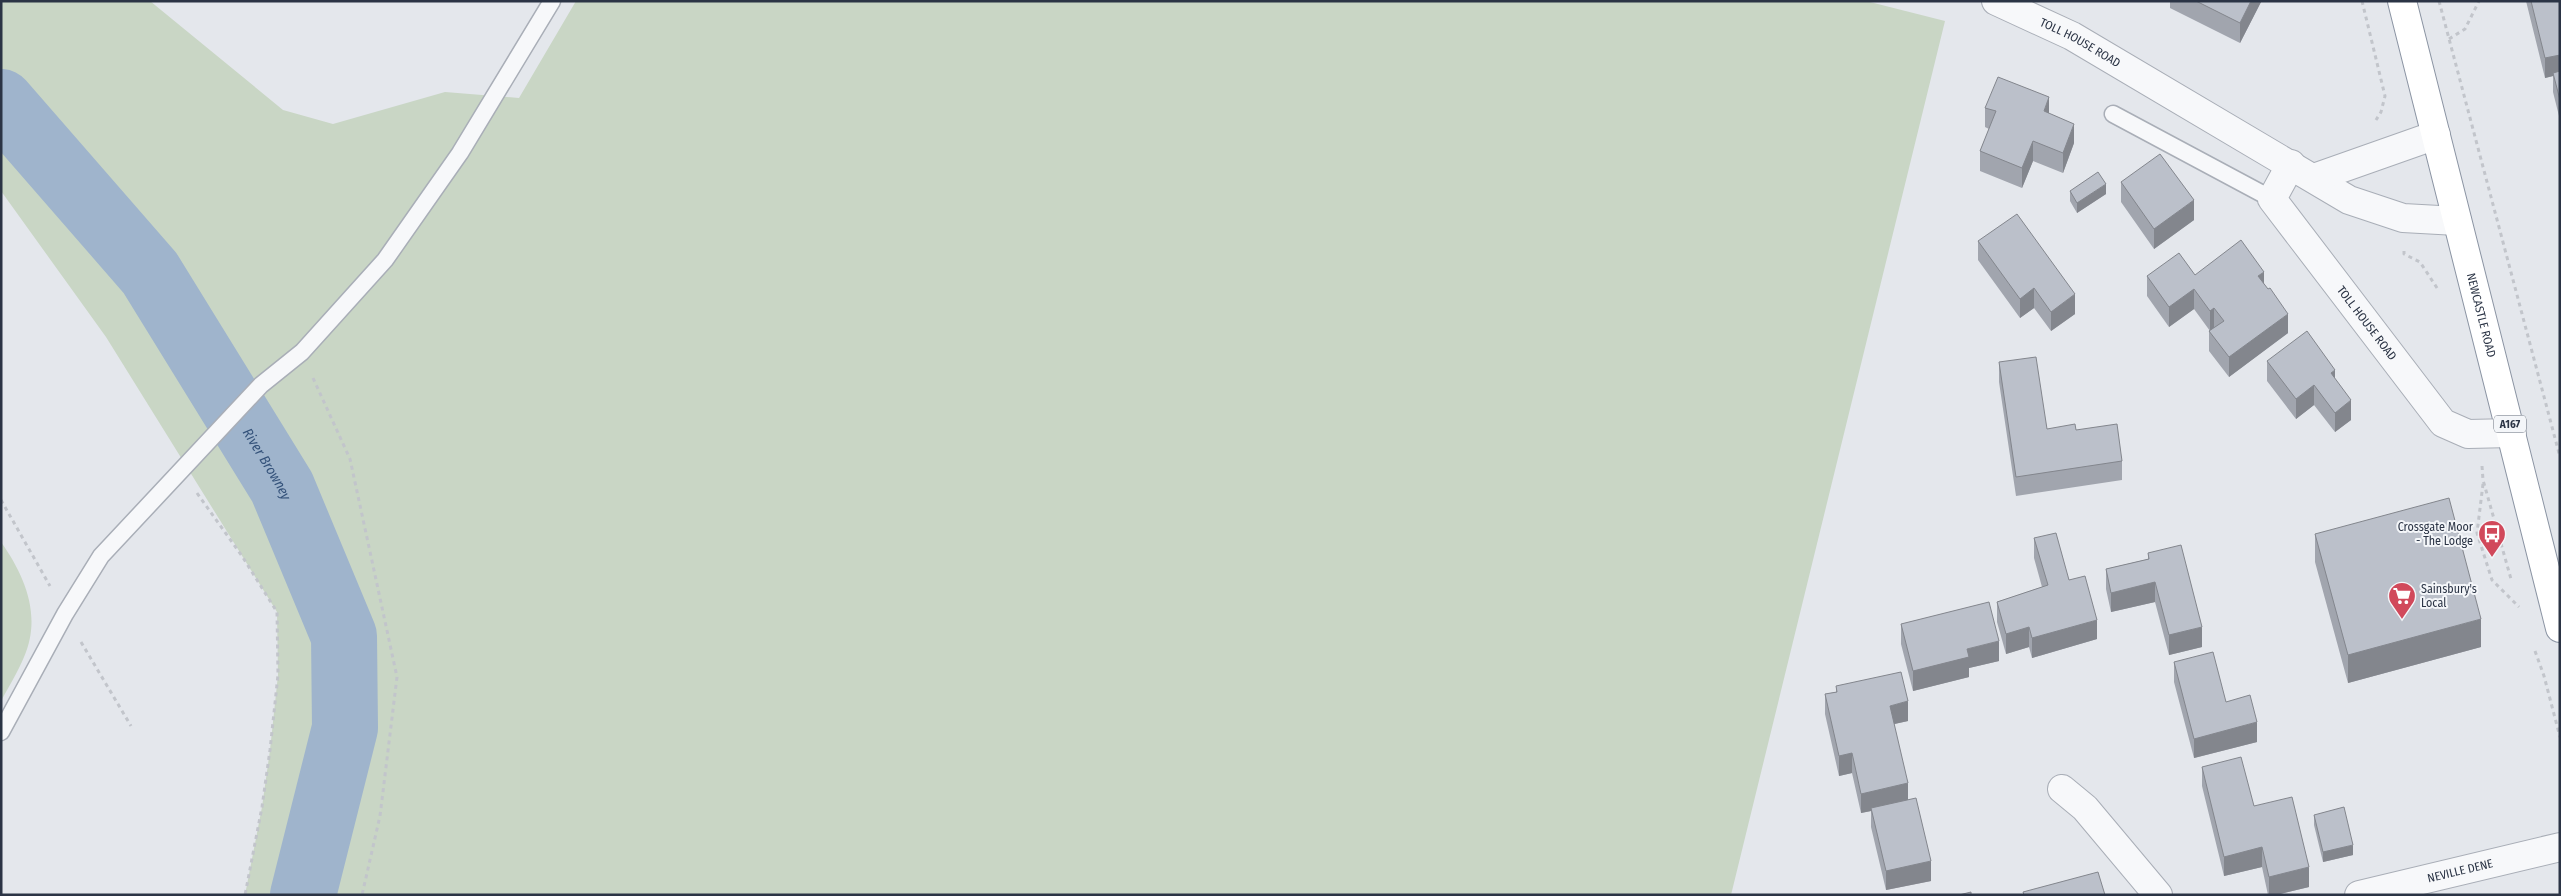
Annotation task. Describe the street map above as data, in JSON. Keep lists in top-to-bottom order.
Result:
{
  "streets": {
    "highway": ["NEWCASTLE ROAD", "A167"],
    "street": ["TOLL HOUSE ROAD", "NEVILLE DENE"]
  },
  "crossings": [
    ["TOLL HOUSE ROAD", "NEWCASTLE ROAD"]
  ],
  "water": ["River Browney"],
  "places": {
    "bus stop": ["Crossgate Moor - The Lodge"],
    "supermarket": ["Sainsbury's Local"]
  }
}
